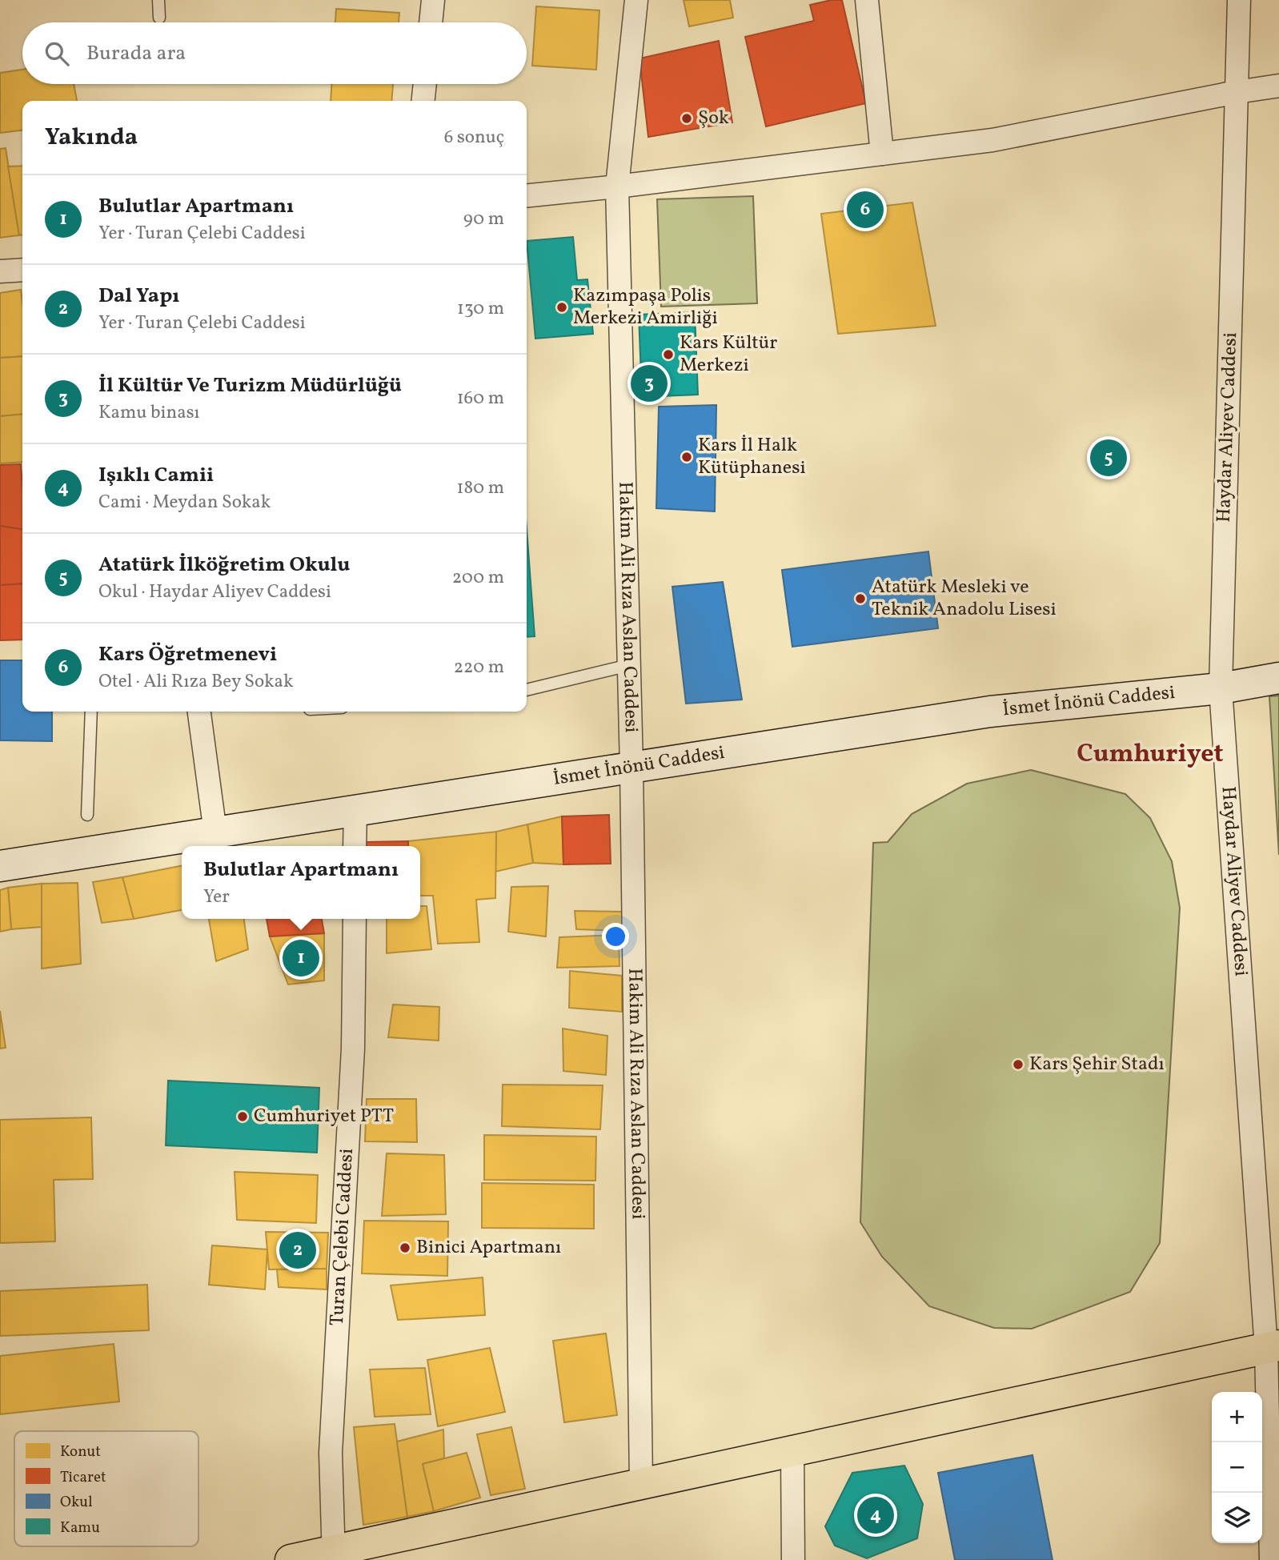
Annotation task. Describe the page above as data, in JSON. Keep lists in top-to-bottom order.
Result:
{
  "streets": {
    "main road": ["İsmet İnönü Caddesi"],
    "street": ["Haydar Aliyev Caddesi", "Hakim Ali Rıza Aslan Caddesi", "Turan Çelebi Caddesi"]
  },
  "crossings": [
    ["Haydar Aliyev Caddesi", "İsmet İnönü Caddesi"],
    ["Hakim Ali Rıza Aslan Caddesi", "İsmet İnönü Caddesi"]
  ],
  "districts": ["Cumhuriyet"],
  "places": [
    "Şok",
    "Kazımpaşa Polis Merkezi Amirliği",
    "Kars Kültür Merkezi",
    "Kars İl Halk Kütüphanesi",
    "Atatürk Mesleki ve Teknik Anadolu Lisesi",
    "Kars Şehir Stadı",
    "Cumhuriyet PTT",
    "Binici Apartmanı"
  ],
  "legend": [
    "Konut",
    "Ticaret",
    "Okul",
    "Kamu"
  ],
  "page": {
    "search": "Burada ara",
    "heading": ["Yakında", "6 sonuç"],
    "list": [
      {
        "mark": "1",
        "name": "Bulutlar Apartmanı",
        "note": "Yer · Turan Çelebi Caddesi",
        "value": "90 m"
      },
      {
        "mark": "2",
        "name": "Dal Yapı",
        "note": "Yer · Turan Çelebi Caddesi",
        "value": "130 m"
      },
      {
        "mark": "3",
        "name": "İl Kültür Ve Turizm Müdürlüğü",
        "note": "Kamu binası",
        "value": "160 m"
      },
      {
        "mark": "4",
        "name": "Işıklı Camii",
        "note": "Cami · Meydan Sokak",
        "value": "180 m"
      },
      {
        "mark": "5",
        "name": "Atatürk İlköğretim Okulu",
        "note": "Okul · Haydar Aliyev Caddesi",
        "value": "200 m"
      },
      {
        "mark": "6",
        "name": "Kars Öğretmenevi",
        "note": "Otel · Ali Rıza Bey Sokak",
        "value": "220 m"
      }
    ],
    "pins": [
      "6",
      "3",
      "5",
      "1",
      "2",
      "4"
    ],
    "popup": ["Bulutlar Apartmanı", "Yer"],
    "map_buttons": ["+", "−"]
  }
}
